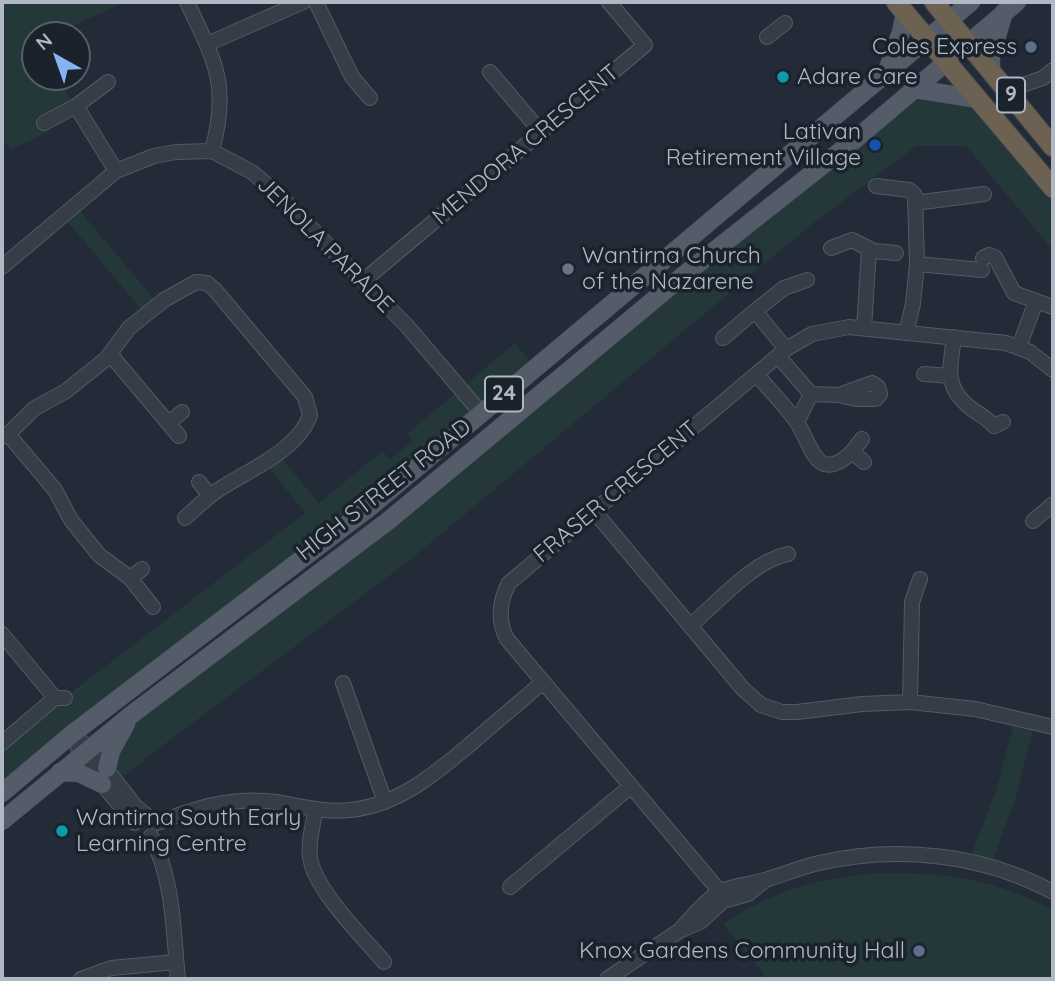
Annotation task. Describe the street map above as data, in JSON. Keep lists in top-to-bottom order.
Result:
{
  "streets": {
    "highway": ["9"],
    "main road": ["24", "HIGH STREET ROAD"],
    "street": ["MENDORA CRESCENT", "JENOLA PARADE", "FRASER CRESCENT"]
  },
  "crossings": [
    ["9", "HIGH STREET ROAD"],
    ["MENDORA CRESCENT", "JENOLA PARADE"],
    ["JENOLA PARADE", "HIGH STREET ROAD"]
  ],
  "places": [
    "Coles Express",
    "Adare Care",
    "Lativan Retirement Village",
    "Wantirna Church of the Nazarene",
    "Wantirna South Early Learning Centre",
    "Knox Gardens Community Hall"
  ],
  "north": "top left"
}
